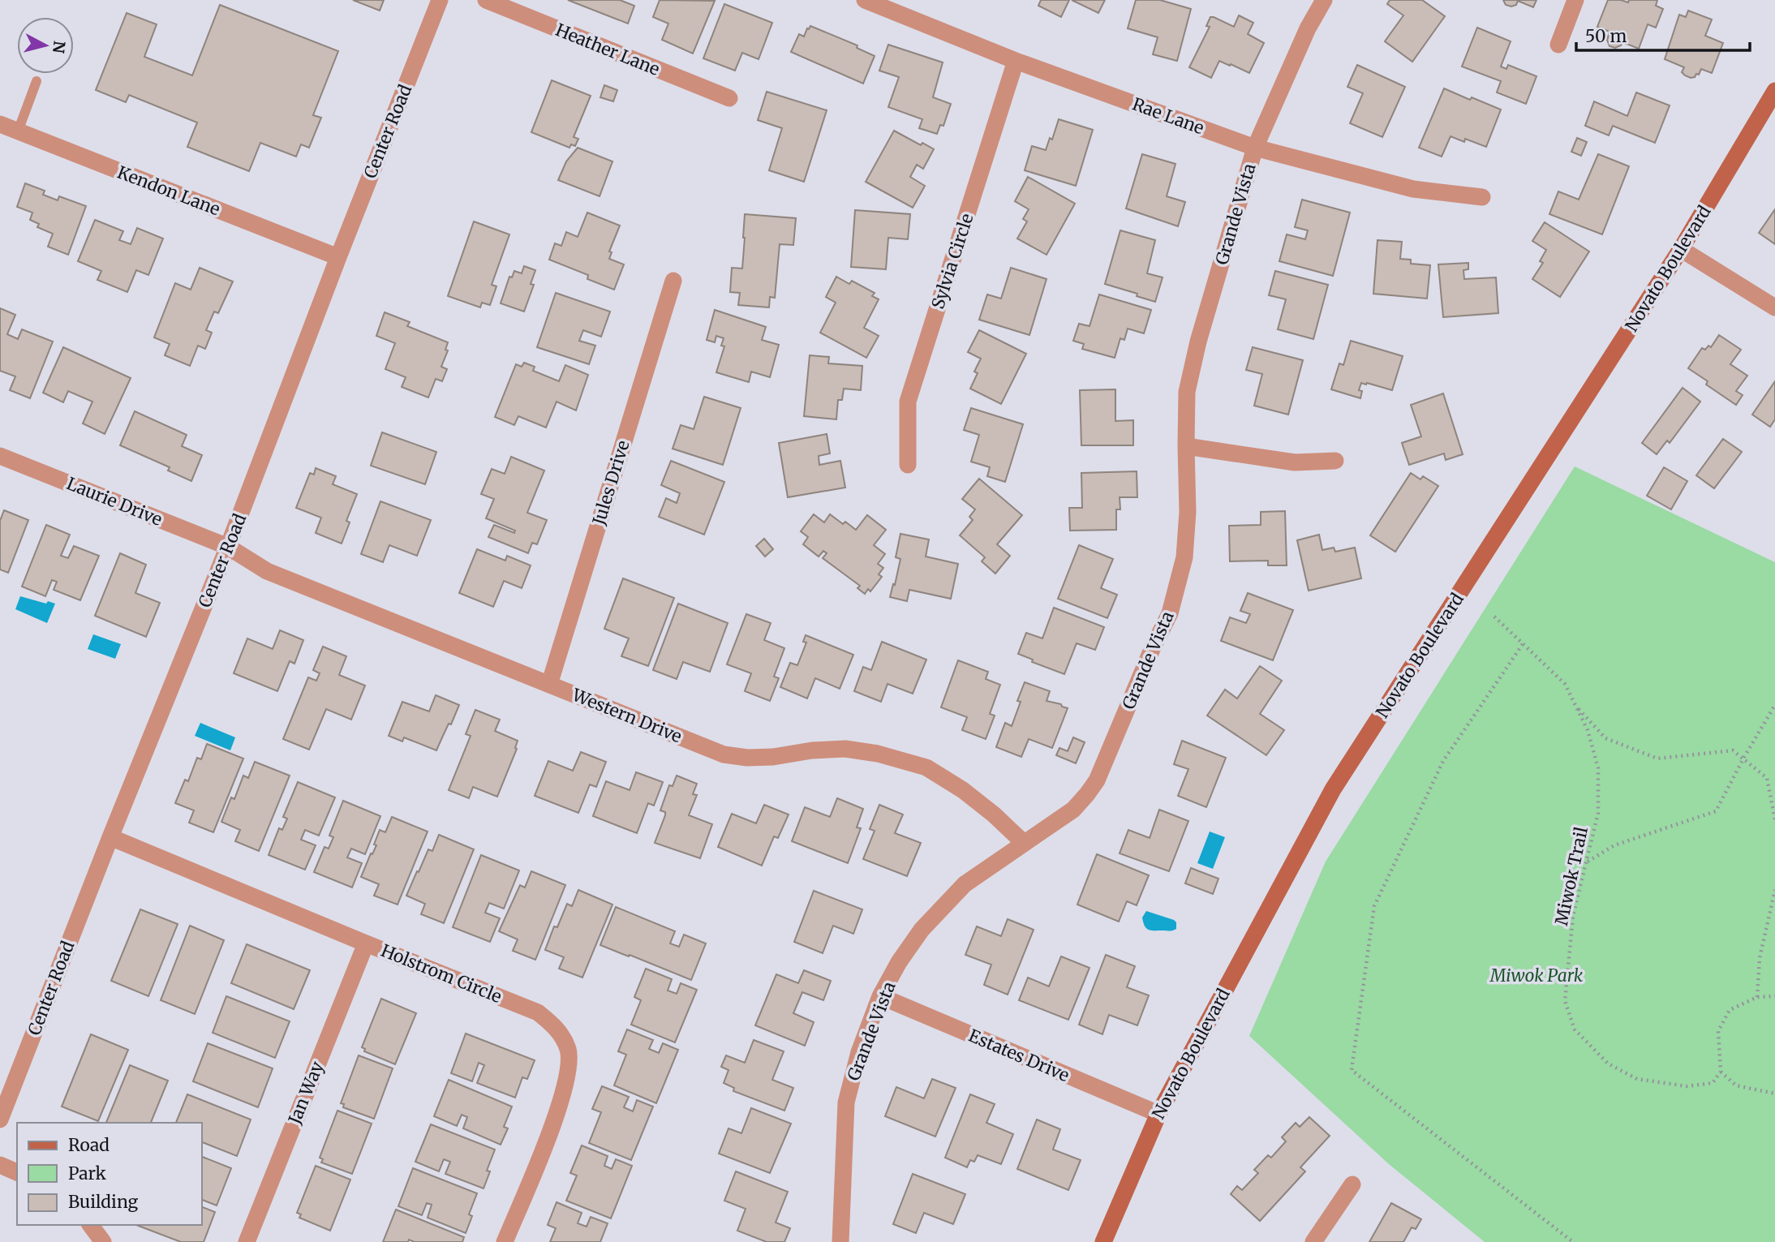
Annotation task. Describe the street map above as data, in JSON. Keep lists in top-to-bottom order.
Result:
{
  "streets": {
    "main road": ["Novato Boulevard"],
    "street": [
      "Heather Lane",
      "Rae Lane",
      "Center Road",
      "Kendon Lane",
      "Grande Vista",
      "Sylvia Circle",
      "Jules Drive",
      "Laurie Drive",
      "Western Drive",
      "Holstrom Circle",
      "Estates Drive",
      "Jan Way"
    ],
    "path": ["Miwok Trail"]
  },
  "crossings": [
    ["Rae Lane", "Grande Vista"],
    ["Rae Lane", "Sylvia Circle"],
    ["Center Road", "Kendon Lane"],
    ["Center Road", "Laurie Drive"],
    ["Center Road", "Western Drive"],
    ["Center Road", "Holstrom Circle"],
    ["Grande Vista", "Western Drive"],
    ["Grande Vista", "Estates Drive"],
    ["Novato Boulevard", "Estates Drive"],
    ["Jules Drive", "Western Drive"],
    ["Laurie Drive", "Western Drive"],
    ["Holstrom Circle", "Jan Way"]
  ],
  "parks": ["Miwok Park"],
  "legend": ["Road", "Park", "Building"],
  "scale_bar": "50 m",
  "north": "right"
}
